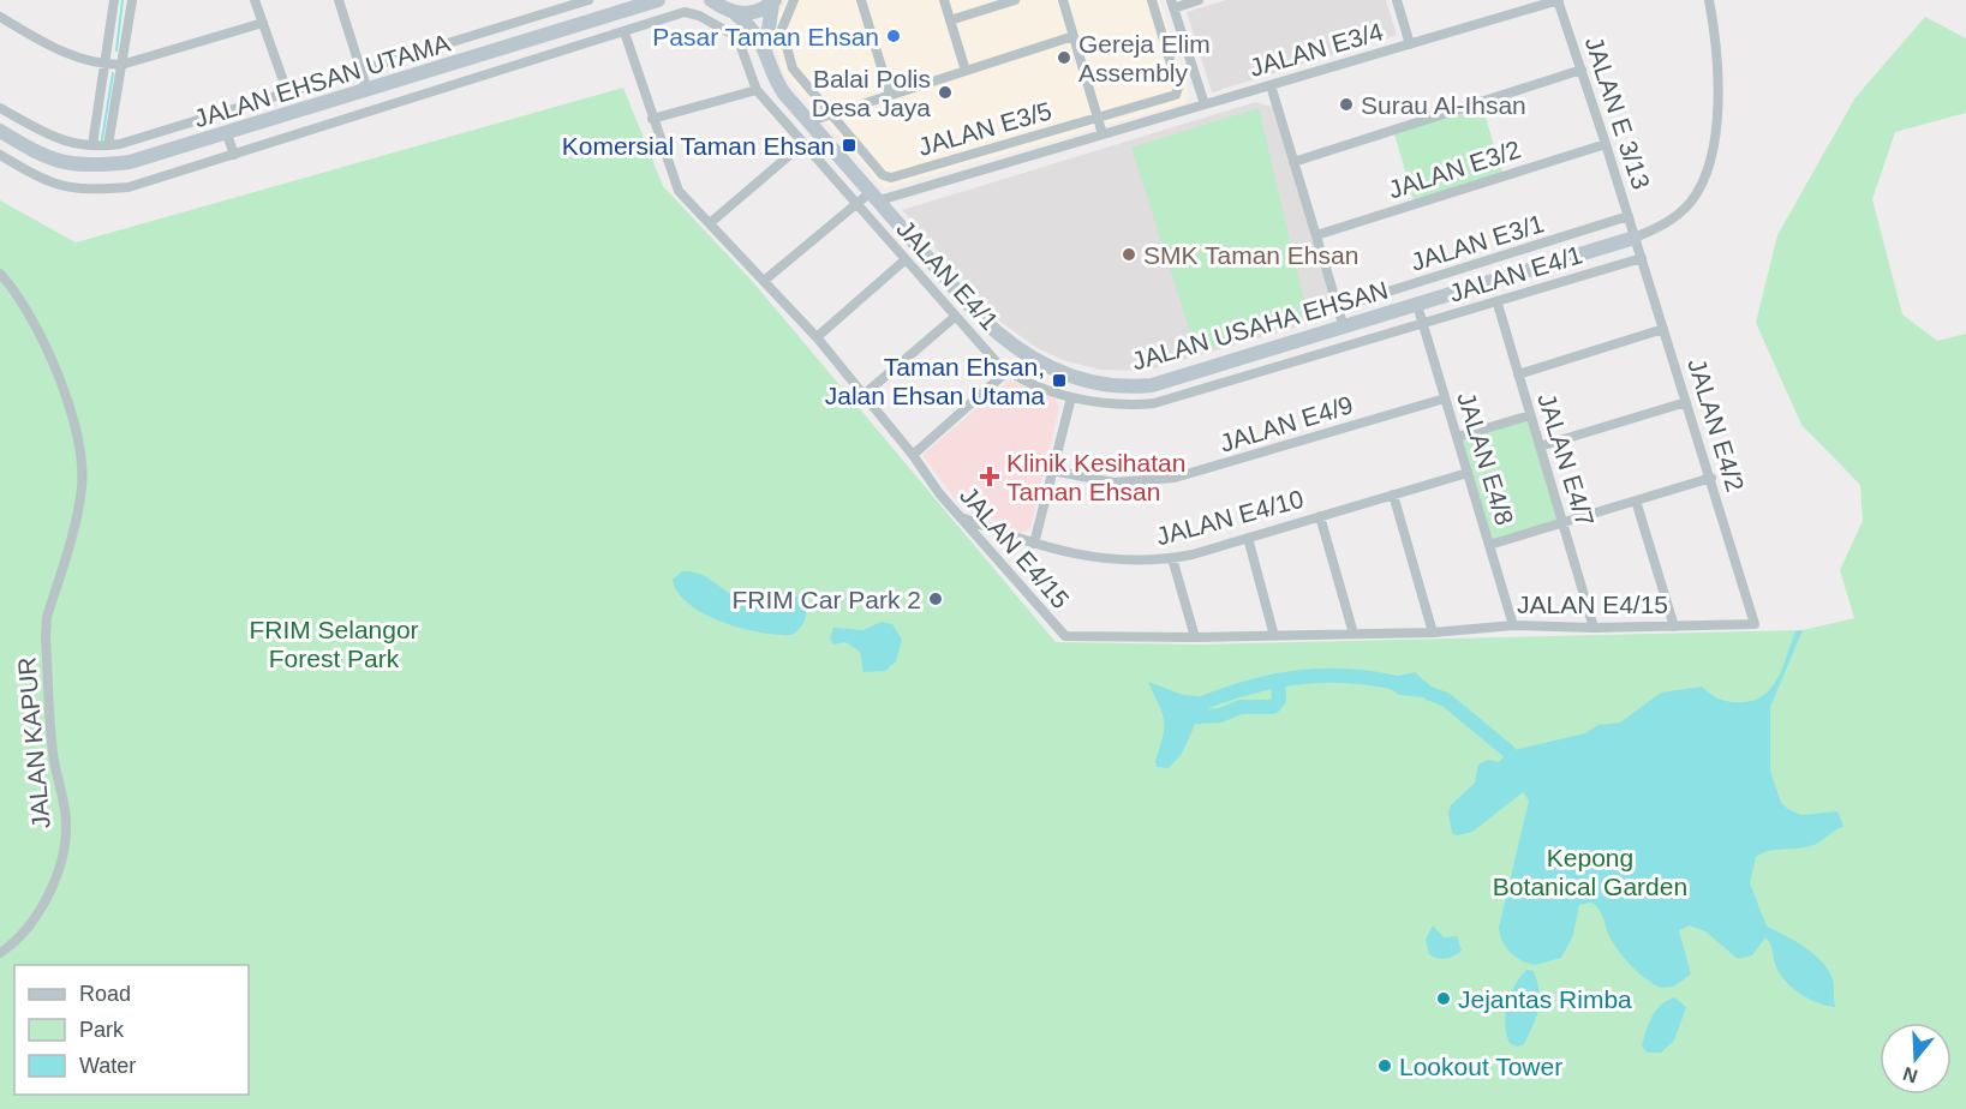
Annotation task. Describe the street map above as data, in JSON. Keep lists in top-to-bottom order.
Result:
{
  "streets": {
    "street": [
      "JALAN E3/4",
      "JALAN EHSAN UTAMA",
      "JALAN E 3/13",
      "JALAN E3/5",
      "JALAN E3/2",
      "JALAN E3/1",
      "JALAN E4/1",
      "JALAN USAHA EHSAN",
      "JALAN E4/9",
      "JALAN E4/2",
      "JALAN E4/8",
      "JALAN E4/7",
      "JALAN E4/10",
      "JALAN E4/15",
      "JALAN KAPUR"
    ]
  },
  "crossings": [
    ["JALAN E3/4", "JALAN E 3/13"],
    ["JALAN E3/4", "JALAN E4/1"],
    ["JALAN E3/4", "JALAN USAHA EHSAN"],
    ["JALAN E3/4", "JALAN E4/15"],
    ["JALAN E 3/13", "JALAN E3/2"],
    ["JALAN E 3/13", "JALAN E3/1"],
    ["JALAN E 3/13", "JALAN USAHA EHSAN"],
    ["JALAN E 3/13", "JALAN E4/2"],
    ["JALAN E4/1", "JALAN E4/2"],
    ["JALAN E4/1", "JALAN E4/8"],
    ["JALAN E4/1", "JALAN E4/7"],
    ["JALAN E4/1", "JALAN E4/15"],
    ["JALAN USAHA EHSAN", "JALAN E4/2"],
    ["JALAN USAHA EHSAN", "JALAN E4/8"],
    ["JALAN E4/9", "JALAN E4/8"],
    ["JALAN E4/2", "JALAN E4/15"],
    ["JALAN E4/8", "JALAN E4/10"],
    ["JALAN E4/8", "JALAN E4/15"],
    ["JALAN E4/7", "JALAN E4/15"],
    ["JALAN E4/10", "JALAN E4/15"]
  ],
  "parks": ["FRIM Selangor Forest Park", "Kepong Botanical Garden"],
  "places": {
    "other": [
      "Pasar Taman Ehsan",
      "Gereja Elim Assembly",
      "Balai Polis Desa Jaya",
      "Surau Al-Ihsan",
      "SMK Taman Ehsan",
      "FRIM Car Park 2",
      "Jejantas Rimba",
      "Lookout Tower"
    ],
    "transit": ["Komersial Taman Ehsan", "Taman Ehsan, Jalan Ehsan Utama"],
    "health": ["Klinik Kesihatan Taman Ehsan"]
  },
  "legend": ["Road", "Park", "Water"],
  "north": "bottom"
}
